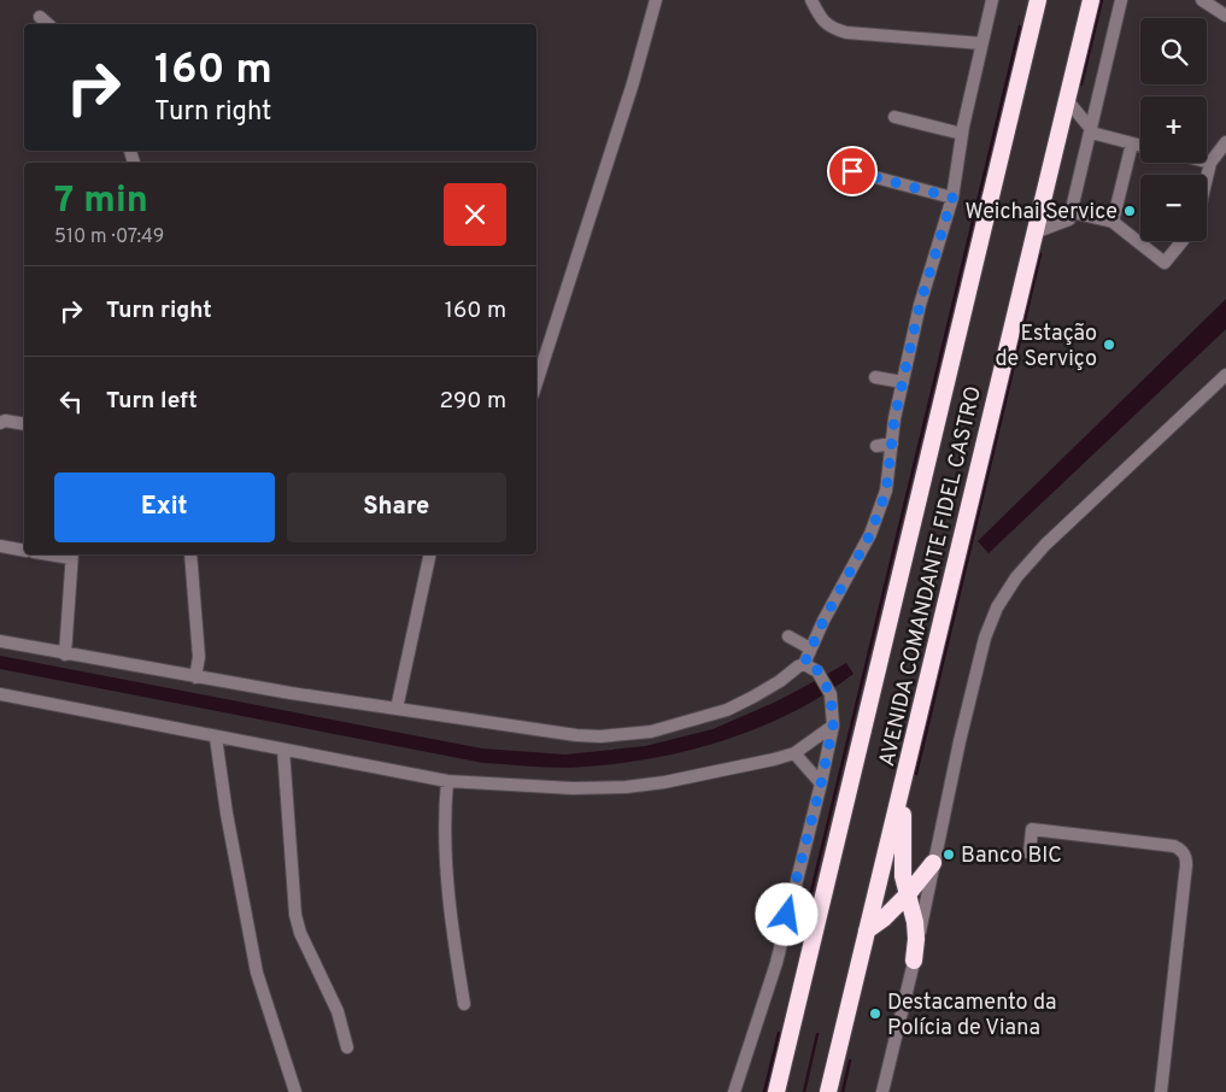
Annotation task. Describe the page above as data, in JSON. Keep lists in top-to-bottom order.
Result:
{
  "streets": {
    "highway": ["AVENIDA COMANDANTE FIDEL CASTRO"]
  },
  "places": [
    "Weichai Service",
    "Estação de Serviço",
    "Banco BIC",
    "Destacamento da Polícia de Viana"
  ],
  "page": {
    "map_buttons": ["+", "−"],
    "turn": ["160 m", "Turn right"],
    "heading": ["7 min", "510 m · 07:49"],
    "list": [
      {
        "name": "Turn right",
        "value": "160 m"
      },
      {
        "name": "Turn left",
        "value": "290 m"
      }
    ],
    "buttons": ["Exit", "Share"]
  }
}
